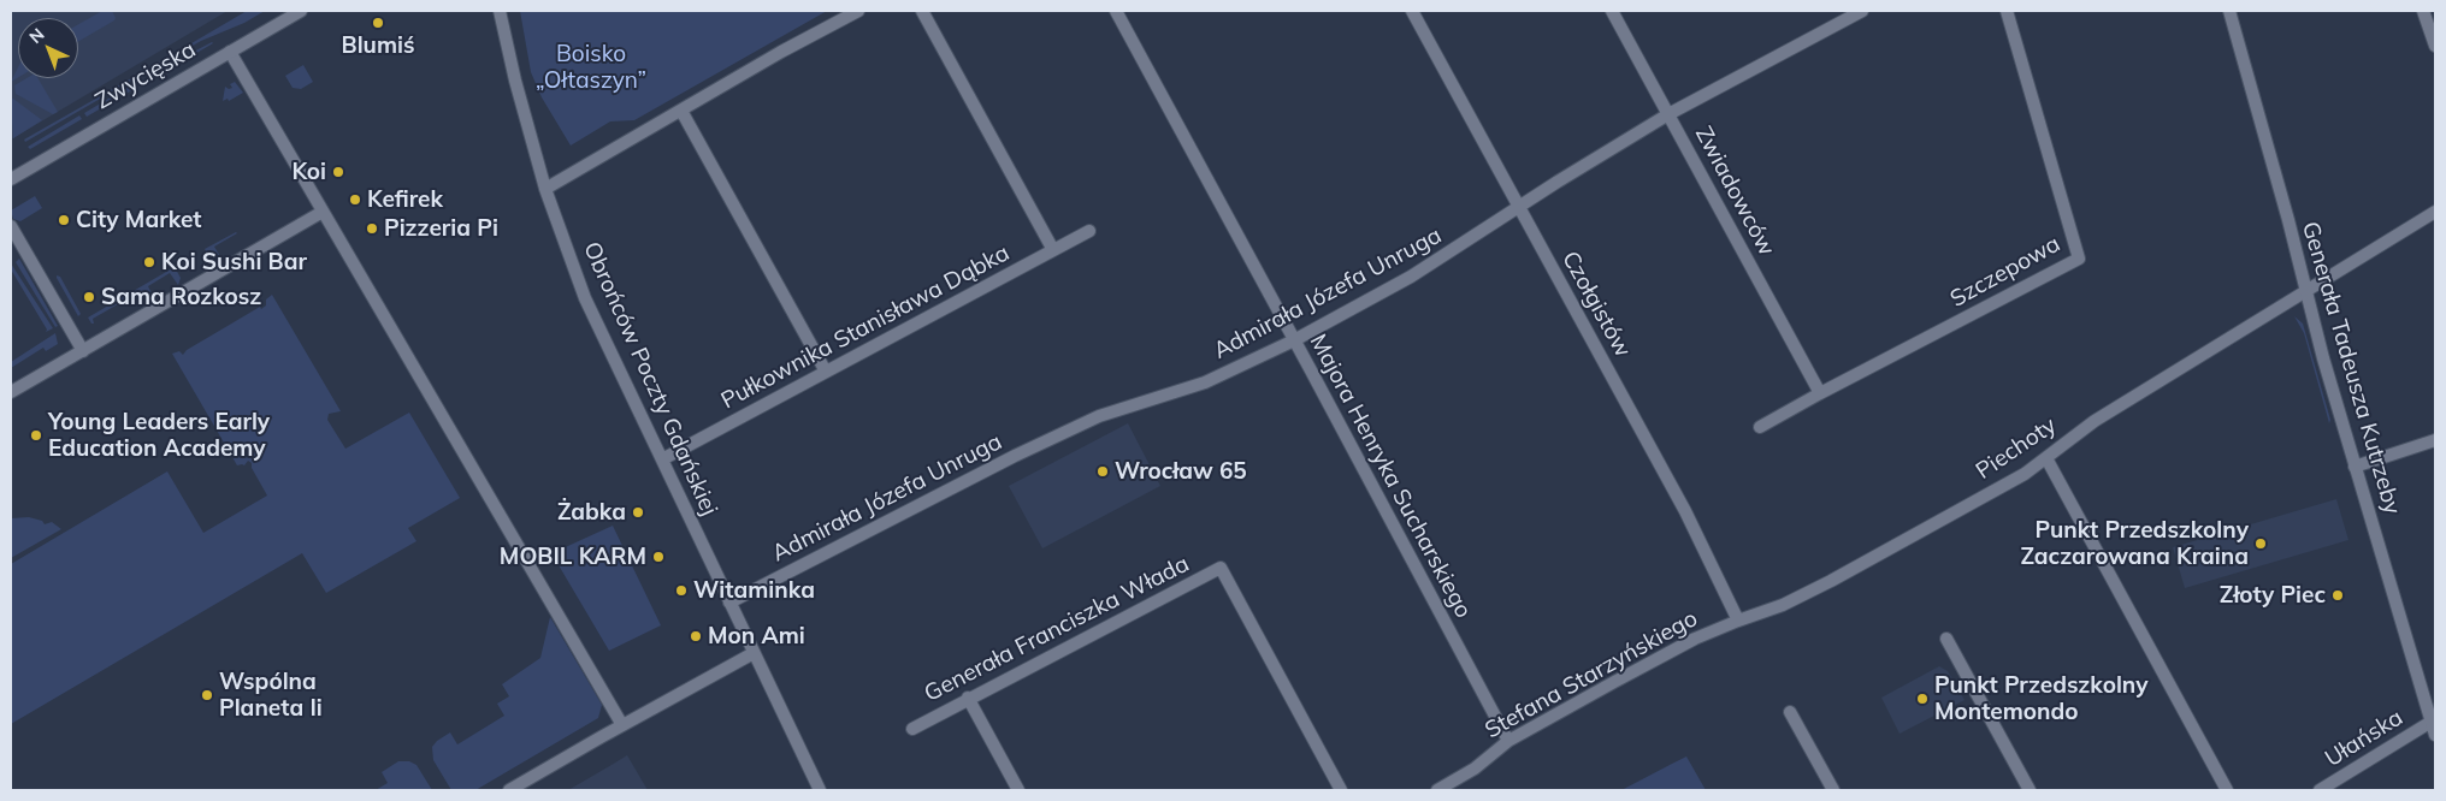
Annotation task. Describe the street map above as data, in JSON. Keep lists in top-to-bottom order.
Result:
{
  "streets": {
    "street": [
      "Zwycięska",
      "Zwiadowców",
      "Szczepowa",
      "Admirała Józefa Unruga",
      "Czołgistów",
      "Pułkownika Stanisława Dąbka",
      "Generała Tadeusza Kutrzeby",
      "Obrońców Poczty Gdańskiej",
      "Piechoty",
      "Majora Henryka Sucharskiego",
      "Generała Franciszka Włada",
      "Stefana Starzyńskiego",
      "Ułańska"
    ]
  },
  "crossings": [
    ["Zwiadowców", "Szczepowa"],
    ["Zwiadowców", "Admirała Józefa Unruga"],
    ["Admirała Józefa Unruga", "Czołgistów"],
    ["Admirała Józefa Unruga", "Obrońców Poczty Gdańskiej"],
    ["Admirała Józefa Unruga", "Majora Henryka Sucharskiego"],
    ["Czołgistów", "Piechoty"],
    ["Czołgistów", "Stefana Starzyńskiego"],
    ["Pułkownika Stanisława Dąbka", "Obrońców Poczty Gdańskiej"],
    ["Generała Tadeusza Kutrzeby", "Piechoty"],
    ["Generała Tadeusza Kutrzeby", "Ułańska"],
    ["Piechoty", "Stefana Starzyńskiego"],
    ["Majora Henryka Sucharskiego", "Stefana Starzyńskiego"]
  ],
  "parks": ["Boisko „Ołtaszyn”"],
  "places": [
    "Blumiś",
    "Koi",
    "Kefirek",
    "City Market",
    "Pizzeria Pi",
    "Koi Sushi Bar",
    "Sama Rozkosz",
    "Young Leaders Early Education Academy",
    "Wrocław 65",
    "Żabka",
    "Punkt Przedszkolny Zaczarowana Kraina",
    "MOBIL KARM",
    "Witaminka",
    "Złoty Piec",
    "Mon Ami",
    "Wspólna Planeta Ii",
    "Punkt Przedszkolny Montemondo"
  ],
  "north": "top left"
}
